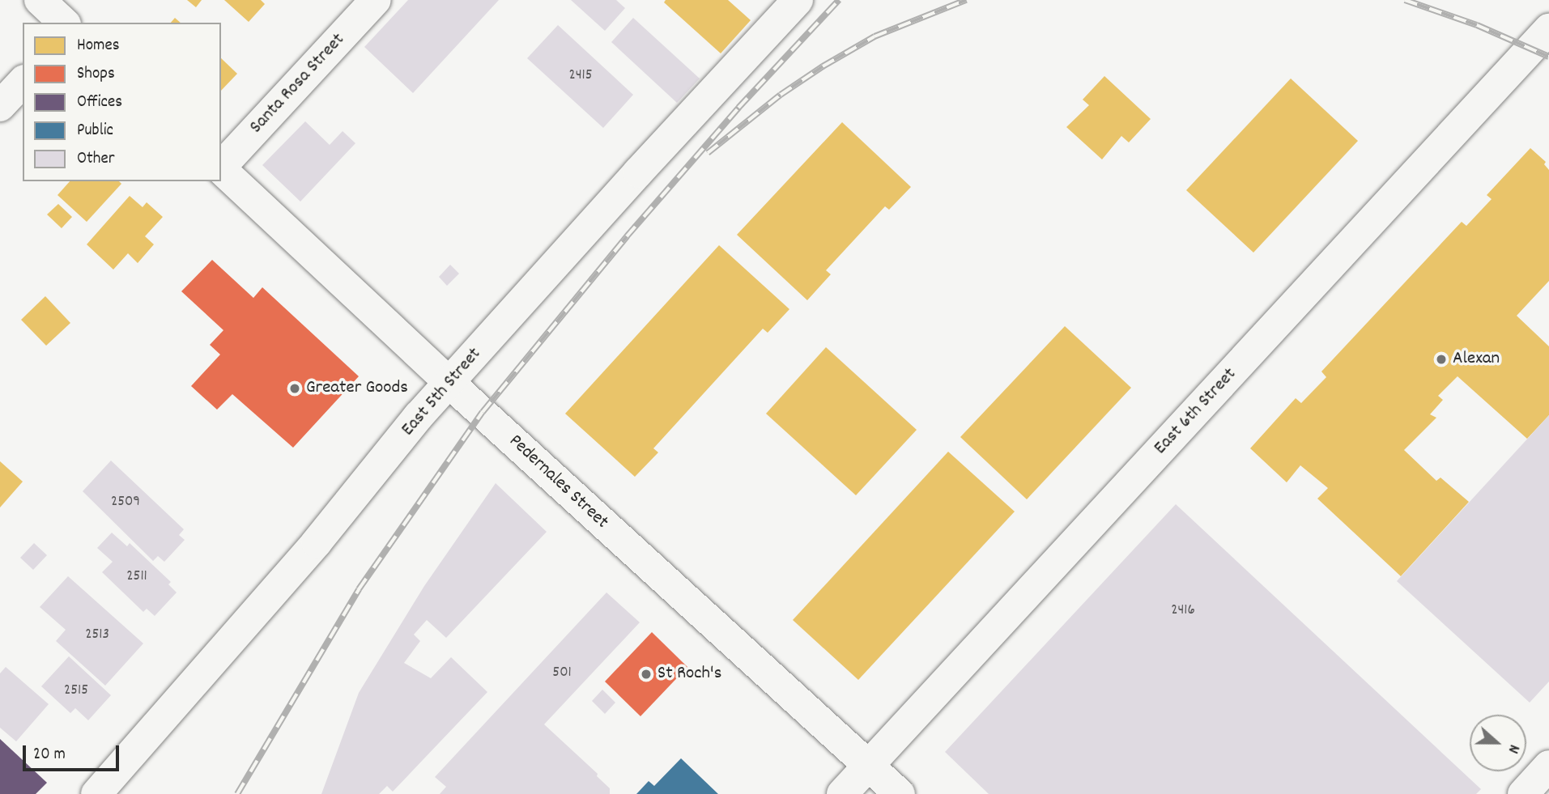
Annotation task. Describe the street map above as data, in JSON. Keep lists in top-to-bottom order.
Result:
{
  "streets": {
    "street": [
      "Santa Rosa Street",
      "East 5th Street",
      "East 6th Street",
      "Pedernales Street"
    ]
  },
  "crossings": [
    ["East 5th Street", "Pedernales Street"],
    ["East 6th Street", "Pedernales Street"]
  ],
  "places": ["Alexan", "Greater Goods", "St Roch's"],
  "house_numbers": [
    "2415",
    "2509",
    "2511",
    "2416",
    "2513",
    "501",
    "2515"
  ],
  "legend": [
    "Homes",
    "Shops",
    "Offices",
    "Public",
    "Other"
  ],
  "scale_bar": "20 m",
  "north": "right"
}
